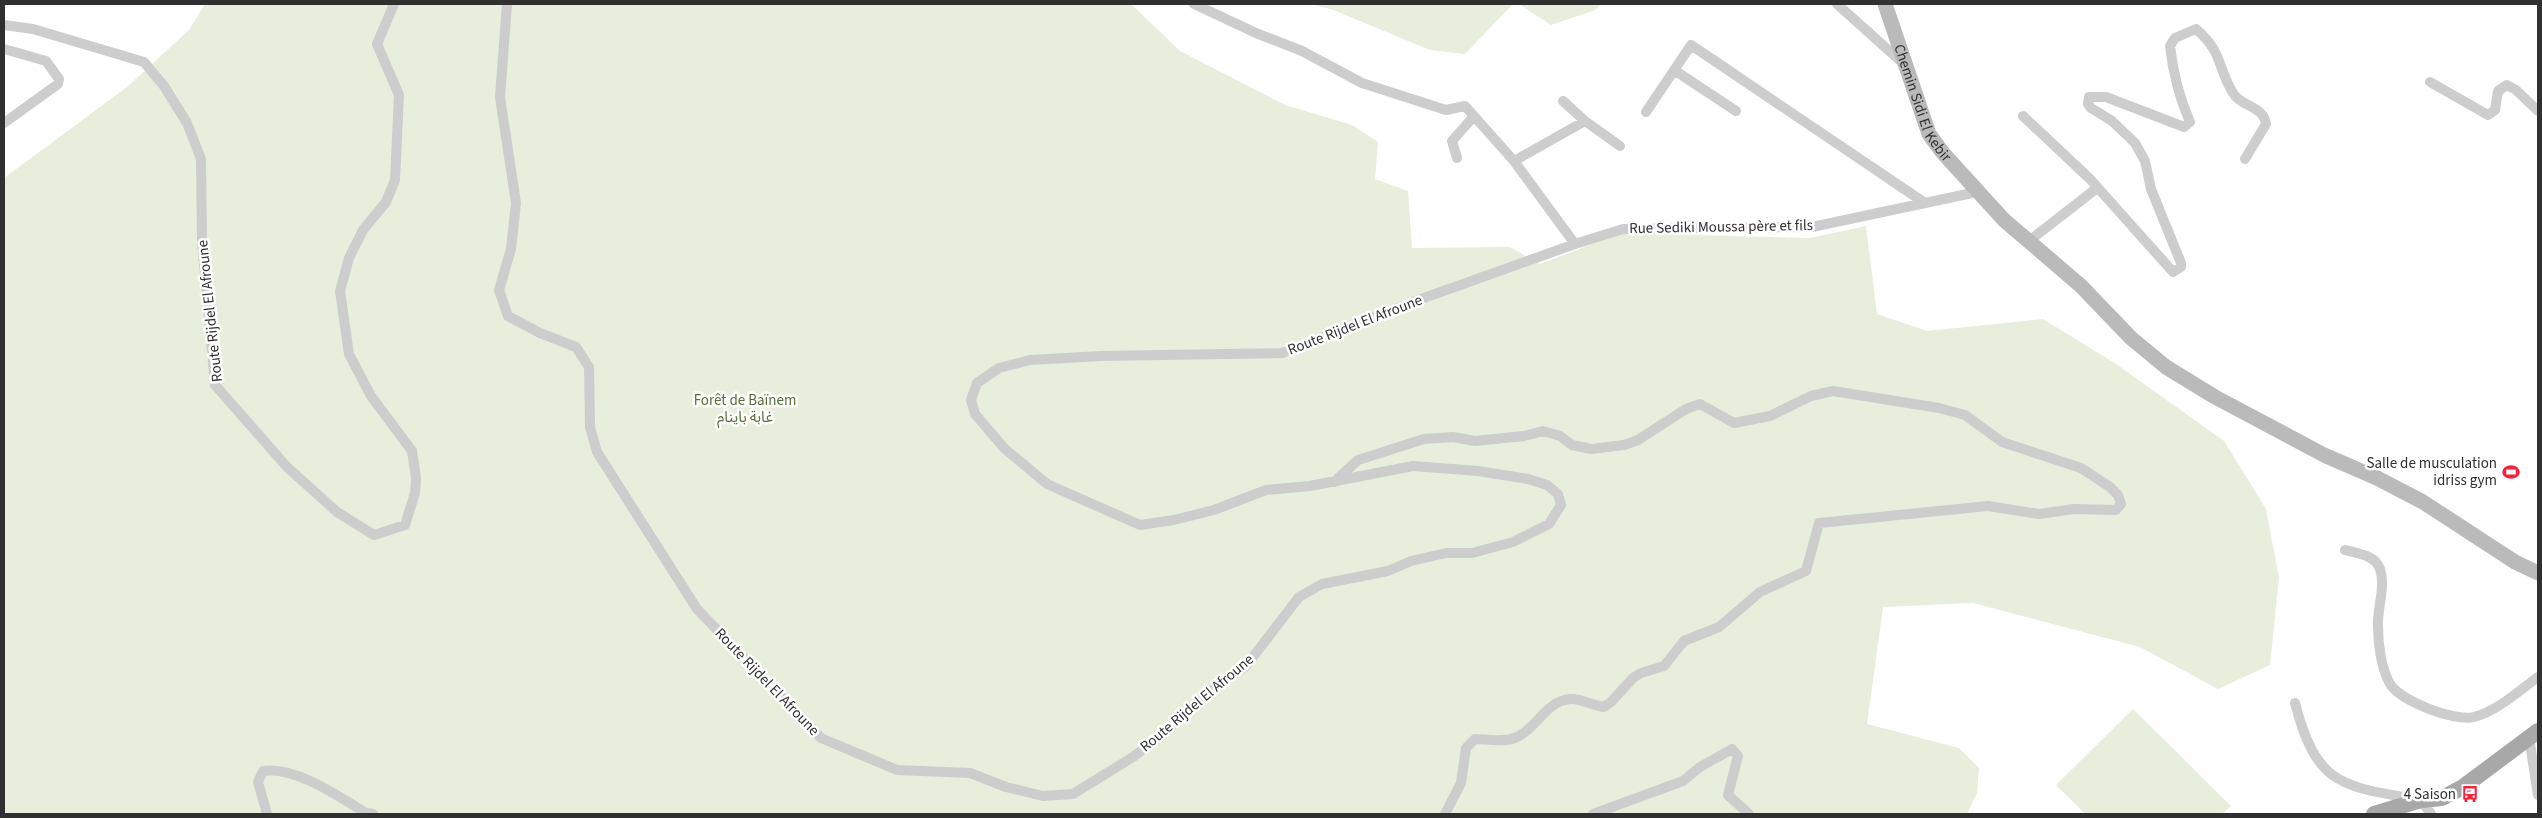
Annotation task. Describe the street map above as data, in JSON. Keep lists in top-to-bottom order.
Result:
{
  "streets": {
    "street": ["Chemin Sidi El Kebir", "Rue Sediki Moussa père et fils", "Route Rijdel El Afroune"]
  },
  "crossings": [
    ["Chemin Sidi El Kebir", "Rue Sediki Moussa père et fils"],
    ["Rue Sediki Moussa père et fils", "Route Rijdel El Afroune"]
  ],
  "parks": ["Forêt de Baïnem غابة باينام"],
  "places": {
    "sports": ["Salle de musculation idriss gym"],
    "bus stop": ["4 Saison"]
  }
}
